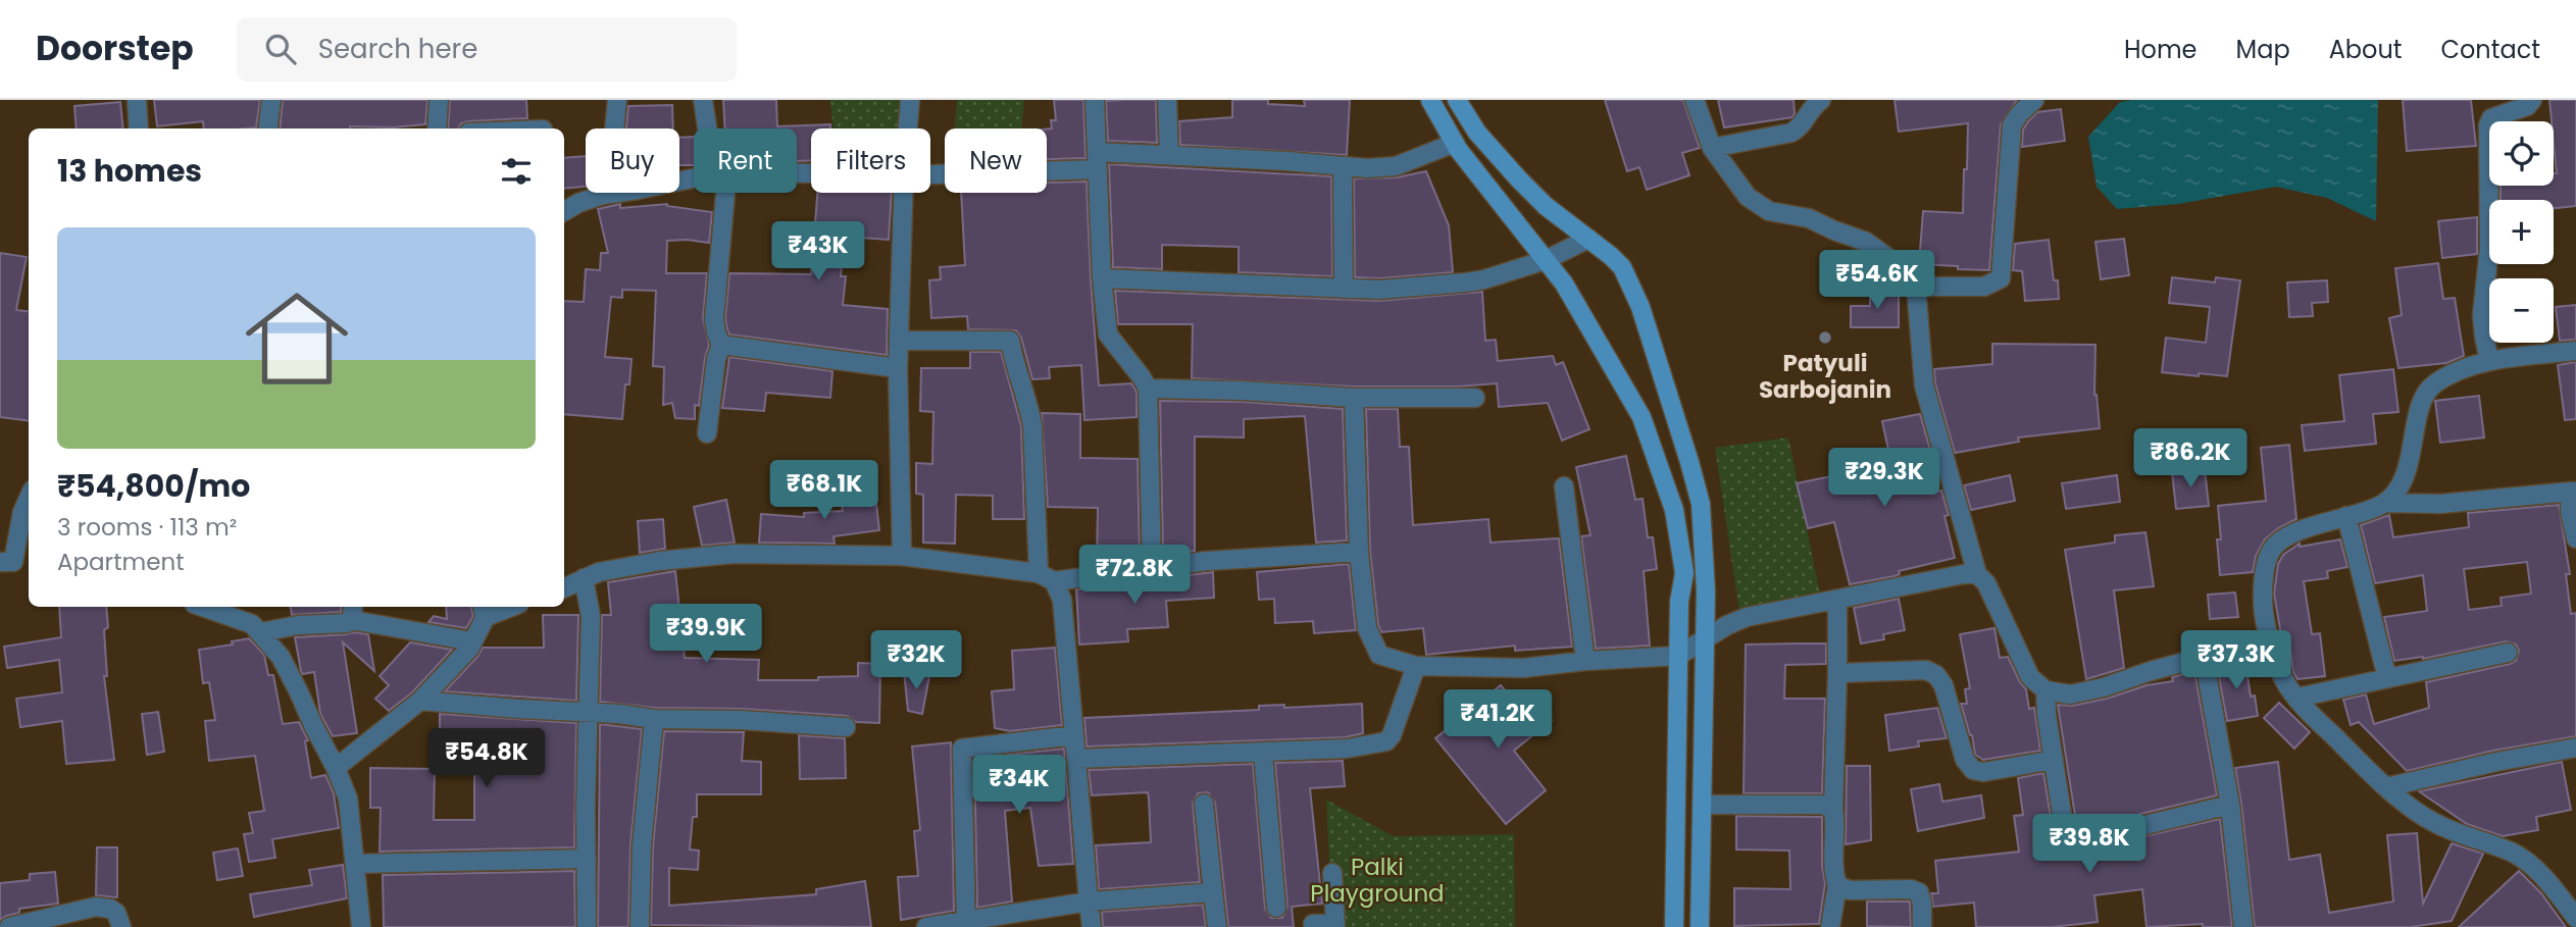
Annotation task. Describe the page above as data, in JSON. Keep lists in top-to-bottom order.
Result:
{
  "parks": ["Palki Playground"],
  "places": ["Patyuli Sarbojanin"],
  "page": {
    "header": "Doorstep",
    "search": "Search here",
    "nav": [
      "Home",
      "Map",
      "About",
      "Contact"
    ],
    "map_buttons": ["+", "−"],
    "chip": [
      "Buy",
      "Rent",
      "Filters",
      "New"
    ],
    "heading": "13 homes",
    "list": [
      {
        "name": "₹54,800/mo",
        "note": "3 rooms · 113 m² · Apartment"
      }
    ],
    "price": [
      "₹43K",
      "₹54.6K",
      "₹86.2K",
      "₹29.3K",
      "₹68.1K",
      "₹72.8K",
      "₹39.9K",
      "₹32K",
      "₹37.3K",
      "₹41.2K",
      "₹54.8K",
      "₹34K",
      "₹39.8K"
    ]
  }
}
